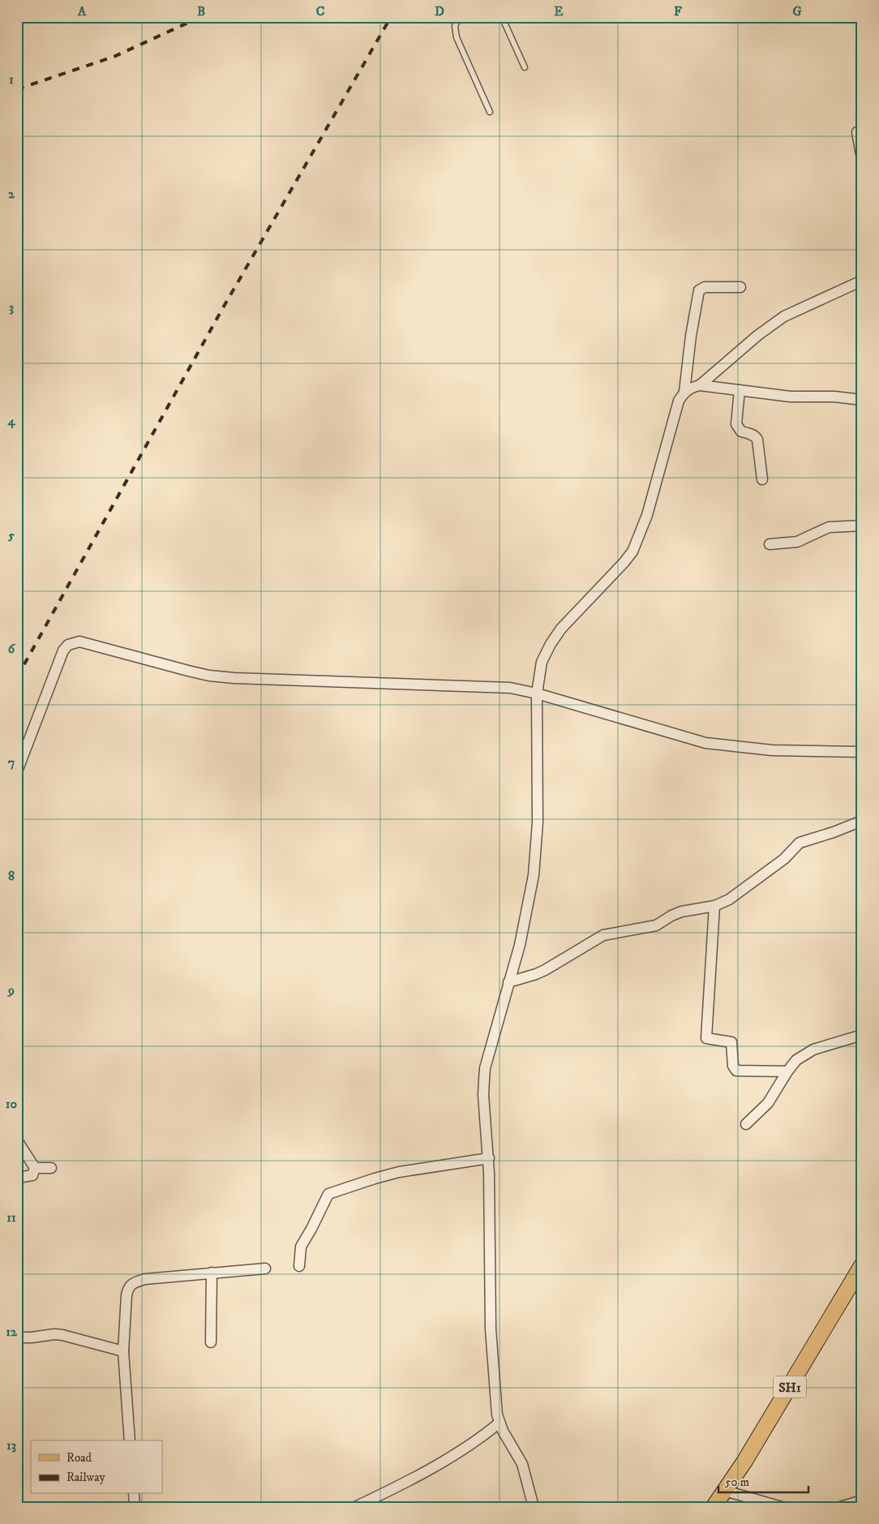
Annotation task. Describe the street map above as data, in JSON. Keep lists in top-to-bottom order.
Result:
{
  "streets": {
    "main road": ["SH1"]
  },
  "legend": ["Road", "Railway"],
  "scale_bar": "50 m",
  "grid": {
    "columns": [
      "A",
      "B",
      "C",
      "D",
      "E",
      "F",
      "G"
    ],
    "rows": [
      "1",
      "2",
      "3",
      "4",
      "5",
      "6",
      "7",
      "8",
      "9",
      "10",
      "11",
      "12",
      "13"
    ]
  }
}
